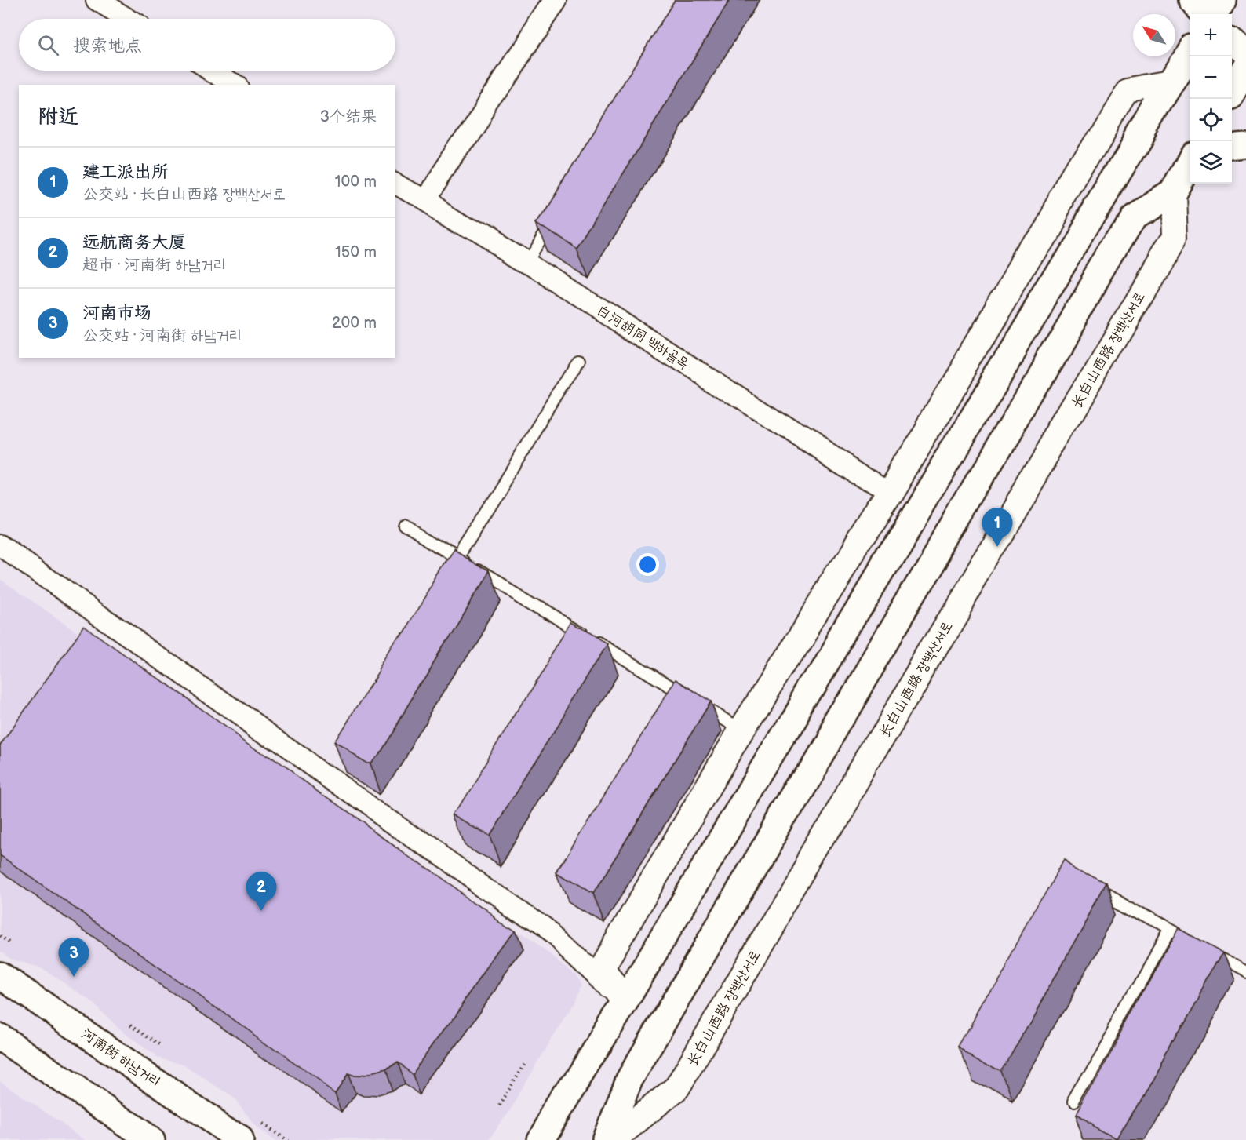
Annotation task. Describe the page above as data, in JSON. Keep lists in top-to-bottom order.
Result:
{
  "streets": {
    "main road": ["河南街 하남거리"],
    "street": ["白河胡同 백하골목", "长白山西路 장백산서로"]
  },
  "north": "top left",
  "page": {
    "map_buttons": ["+", "−"],
    "search": "搜索地点",
    "heading": ["附近", "3个结果"],
    "list": [
      {
        "mark": "1",
        "name": "建工派出所",
        "note": "公交站 · 长白山西路 장백산서로",
        "value": "100 m"
      },
      {
        "mark": "2",
        "name": "远航商务大厦",
        "note": "超市 · 河南街 하남거리",
        "value": "150 m"
      },
      {
        "mark": "3",
        "name": "河南市场",
        "note": "公交站 · 河南街 하남거리",
        "value": "200 m"
      }
    ],
    "pins": ["1", "2", "3"]
  }
}
